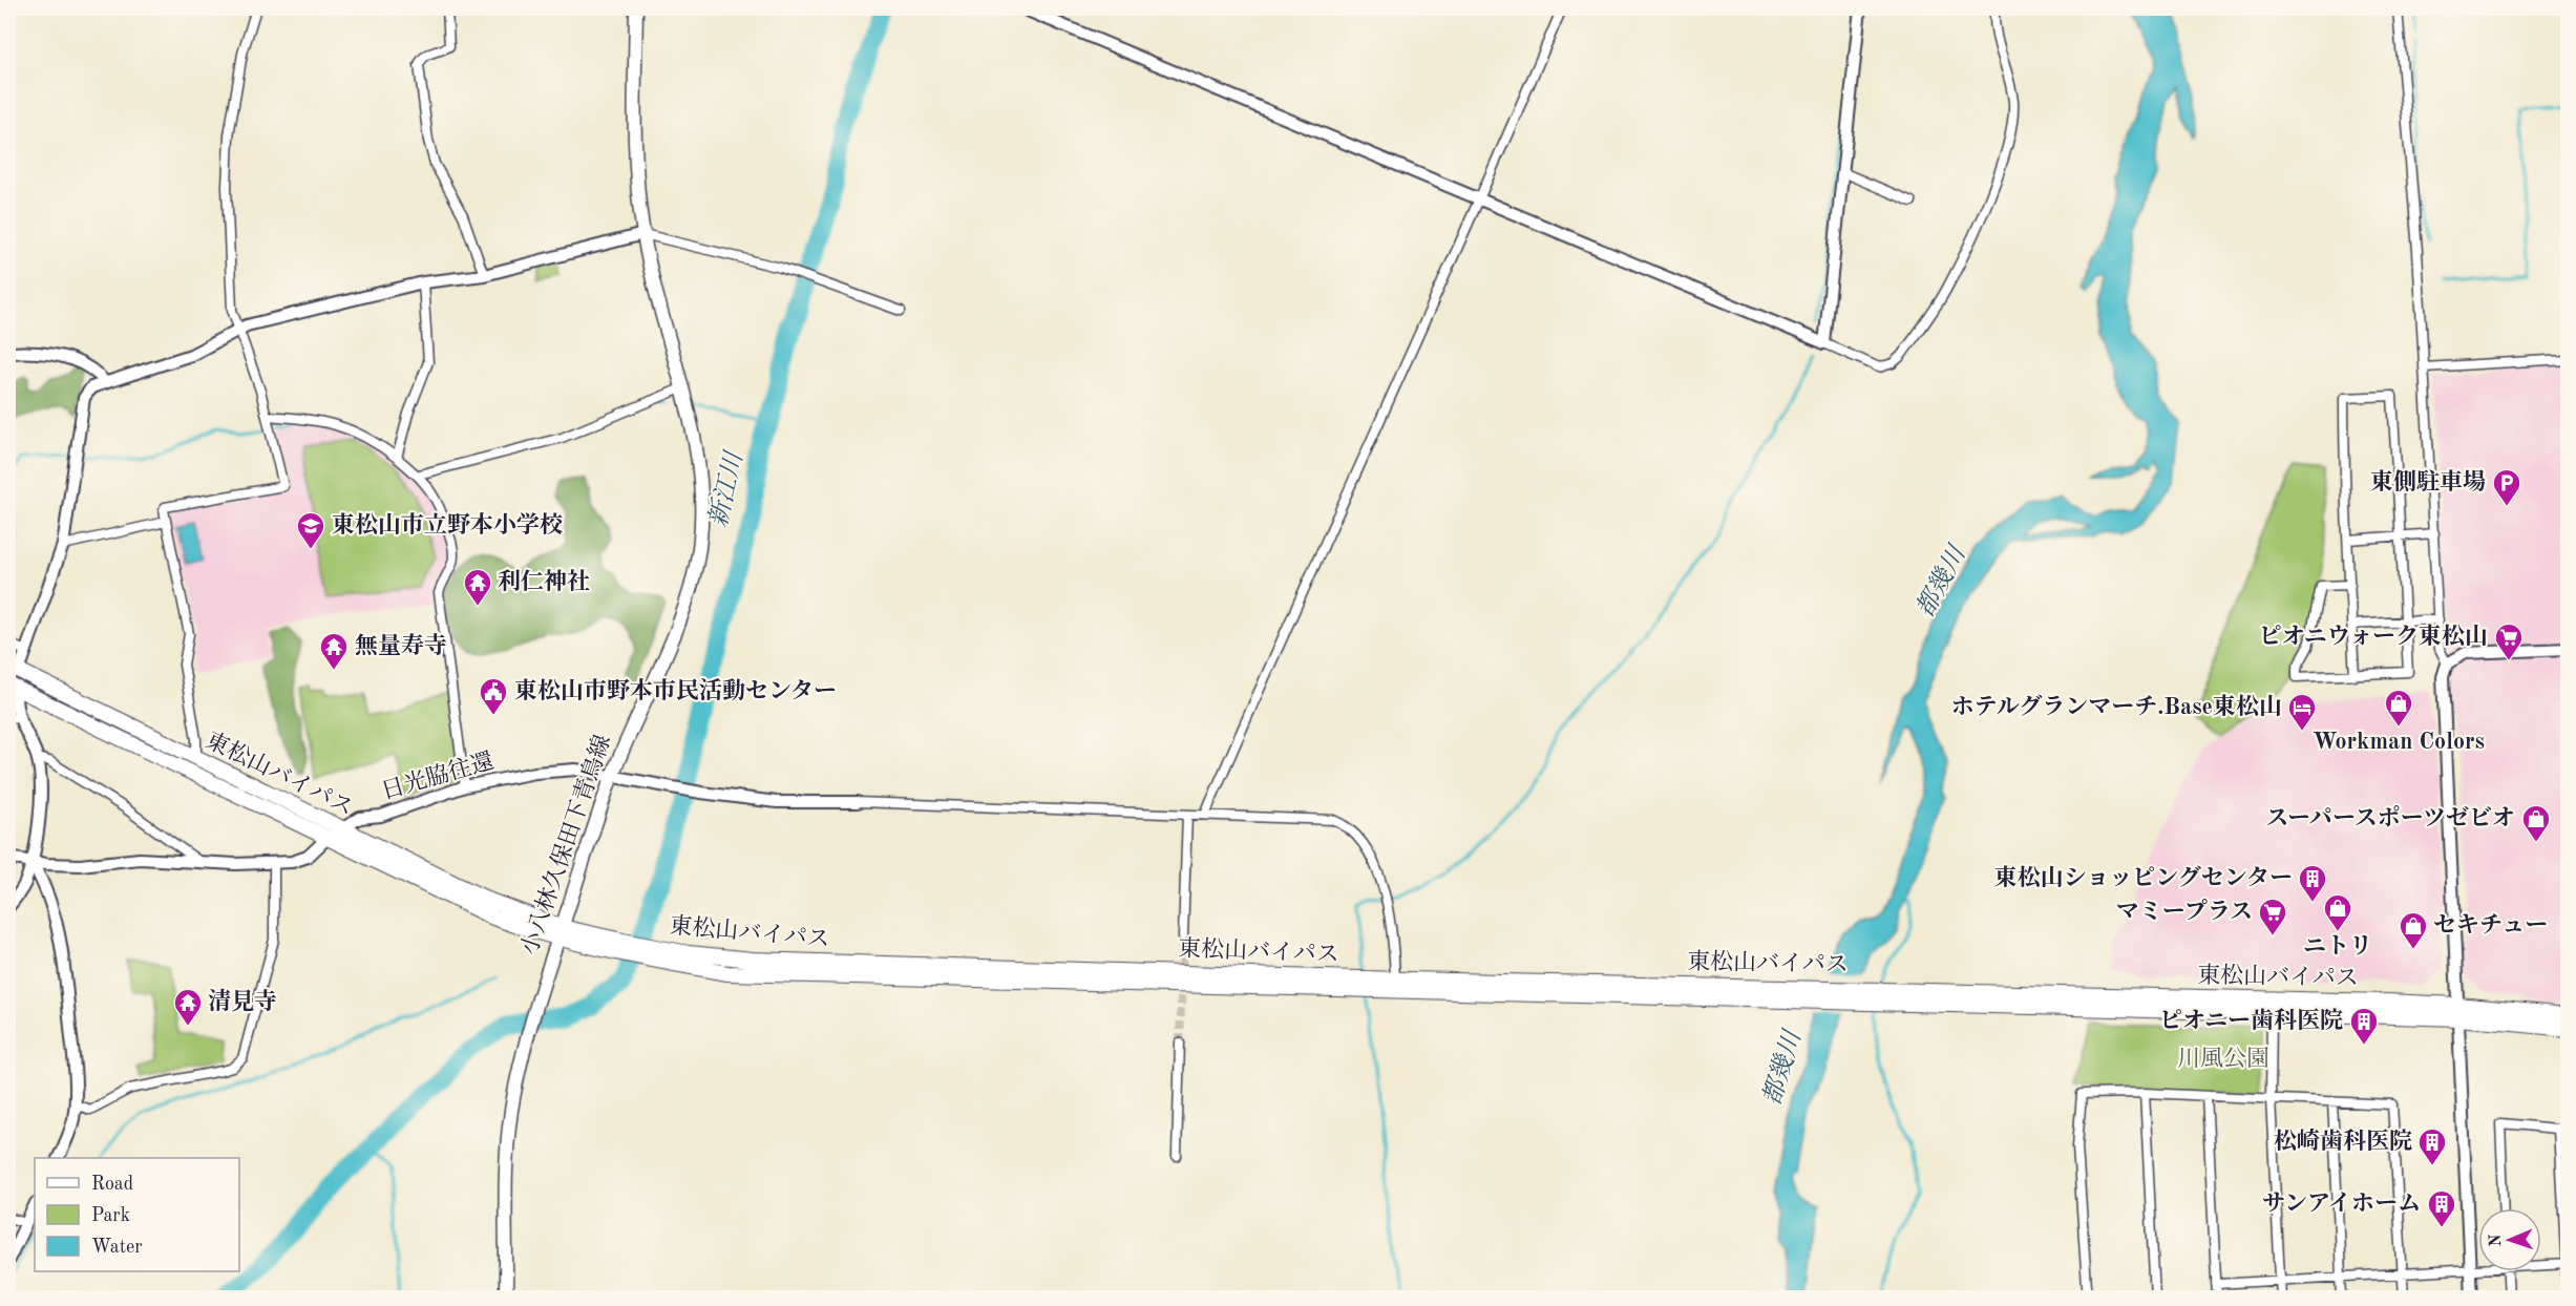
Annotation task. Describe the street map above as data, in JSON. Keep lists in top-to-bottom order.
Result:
{
  "streets": {
    "highway": ["東松山バイパス"],
    "main road": ["小八林久保田下青鳥線"],
    "street": ["日光脇往還"]
  },
  "crossings": [
    ["東松山バイパス", "日光脇往還"],
    ["東松山バイパス", "小八林久保田下青鳥線"],
    ["日光脇往還", "小八林久保田下青鳥線"]
  ],
  "water": ["新江川", "都幾川"],
  "parks": ["川風公園"],
  "places": {
    "parking": ["東側駐車場"],
    "school or university": ["東松山市立野本小学校"],
    "temple": ["利仁神社", "無量寿寺", "清見寺"],
    "supermarket": ["ピオニウォーク東松山", "マミープラス"],
    "public building": ["東松山市野本市民活動センター"],
    "shop": [
      "Workman Colors",
      "スーパースポーツゼビオ",
      "ニトリ",
      "セキチュー"
    ],
    "hotel": ["ホテルグランマーチ.Base東松山"],
    "building": [
      "東松山ショッピングセンター",
      "ピオニー歯科医院",
      "松崎歯科医院",
      "サンアイホーム"
    ]
  },
  "legend": ["Road", "Park", "Water"],
  "north": "left"
}
